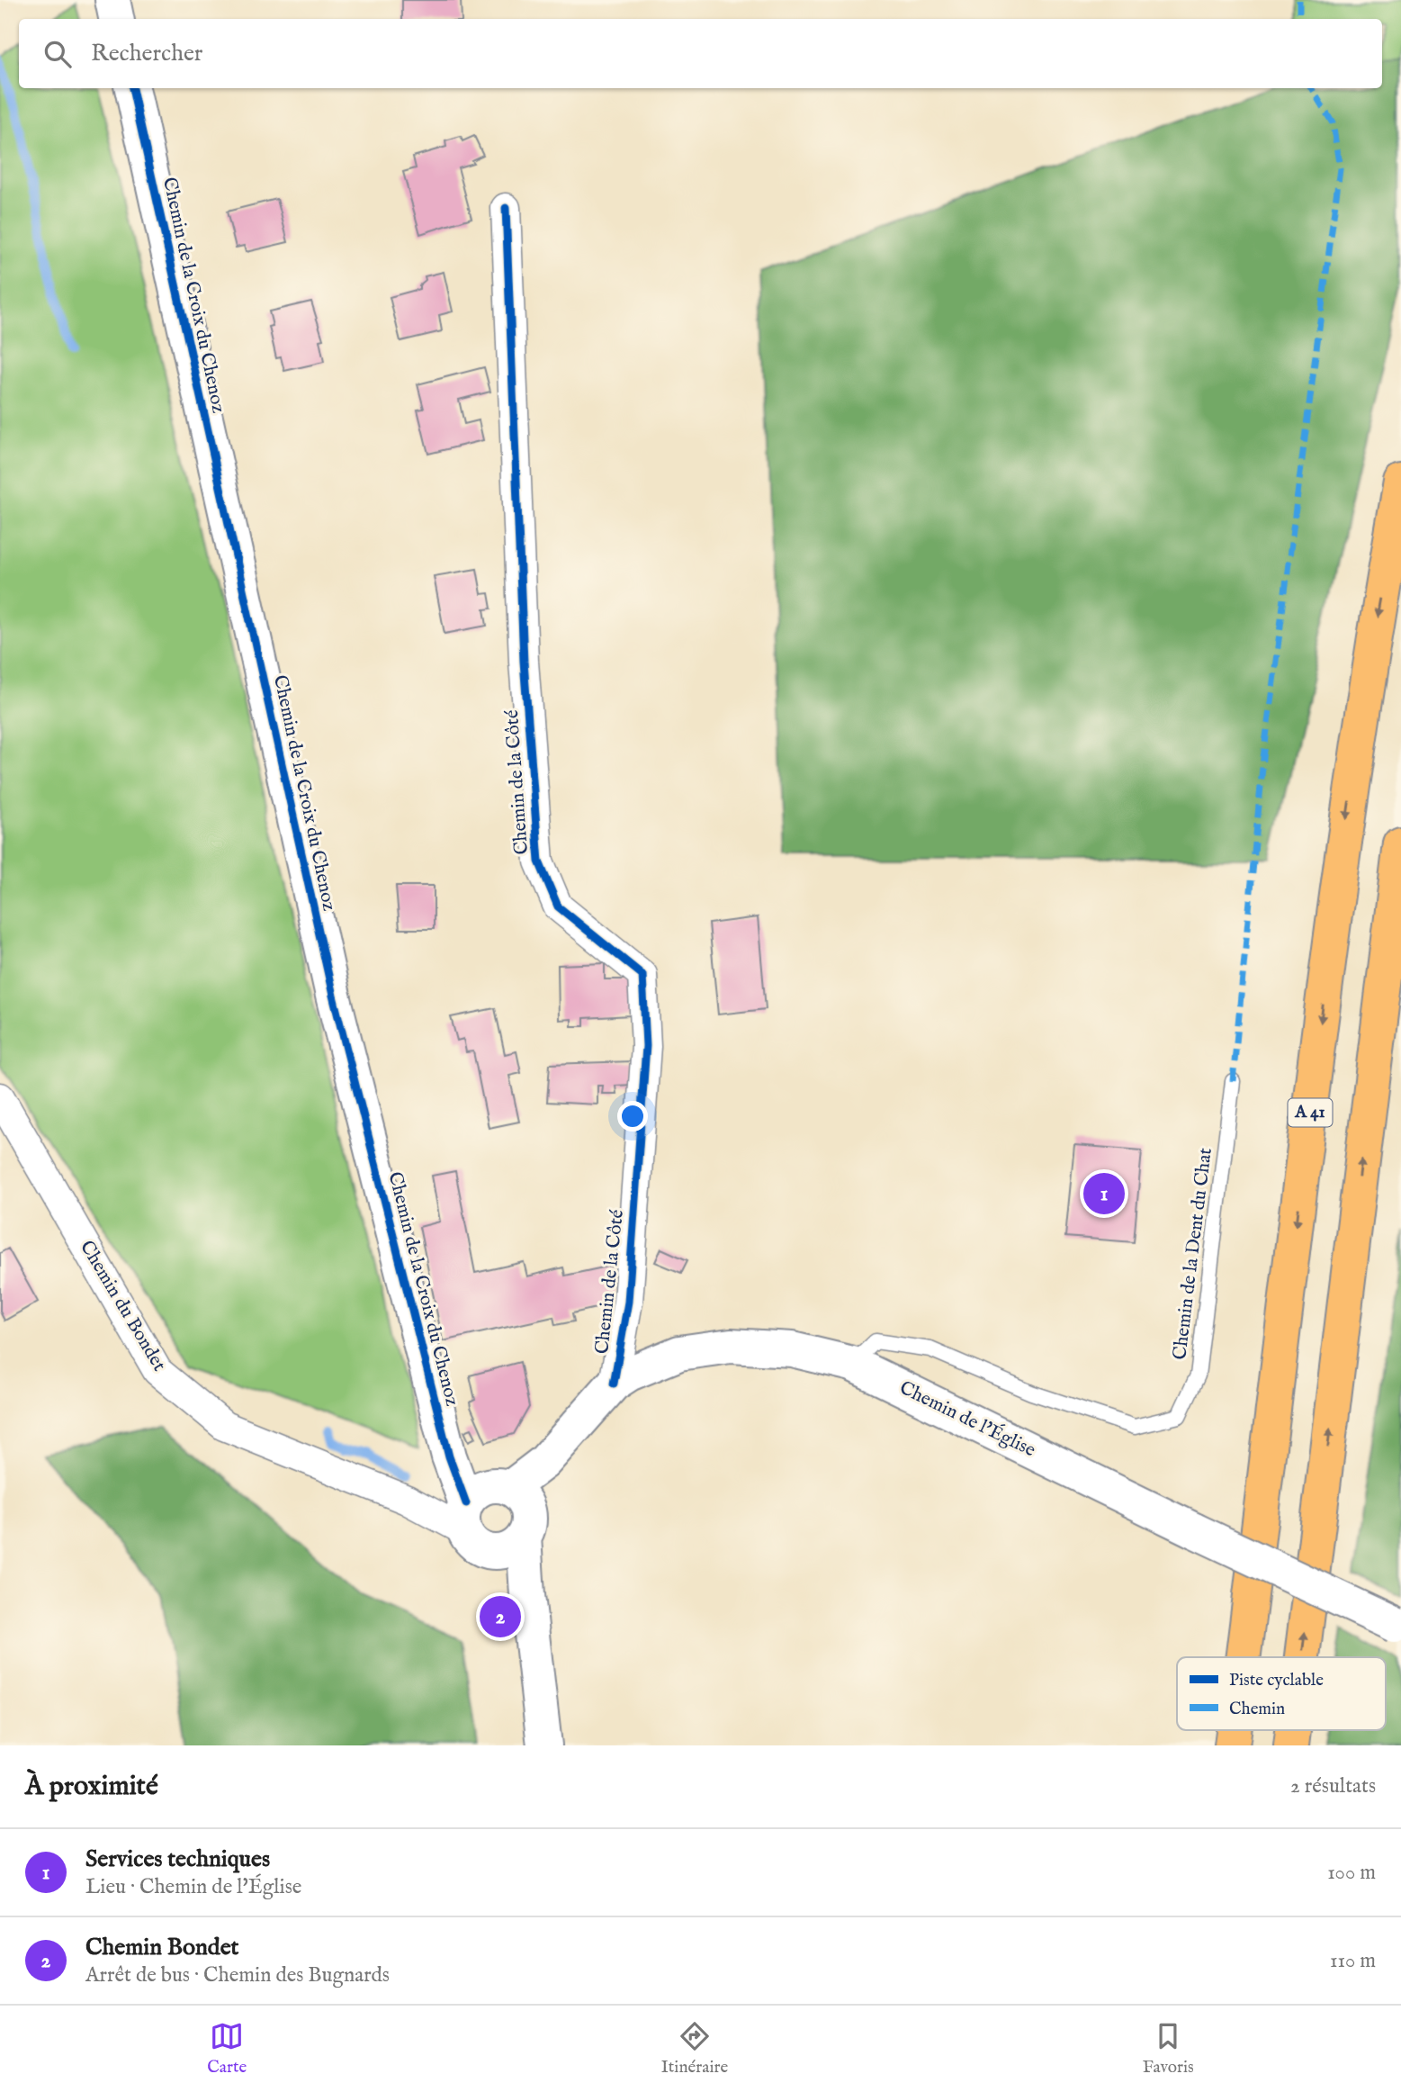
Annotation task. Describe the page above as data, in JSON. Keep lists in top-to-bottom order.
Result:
{
  "streets": {
    "highway": ["A 41"],
    "street": [
      "Chemin de la Croix du Chenoz",
      "Chemin de la Côté",
      "Chemin du Bondet",
      "Chemin de l'Église"
    ],
    "lane": ["Chemin de la Dent du Chat"]
  },
  "crossings": [
    ["Chemin de la Croix du Chenoz", "Chemin du Bondet"],
    ["Chemin de la Croix du Chenoz", "Chemin de l'Église"],
    ["Chemin de la Côté", "Chemin de l'Église"],
    ["Chemin de la Dent du Chat", "Chemin de l'Église"],
    ["Chemin du Bondet", "Chemin de l'Église"]
  ],
  "legend": ["Piste cyclable", "Chemin"],
  "page": {
    "search": "Rechercher",
    "pins": ["1", "2"],
    "heading": ["À proximité", "2 résultats"],
    "list": [
      {
        "mark": "1",
        "name": "Services techniques",
        "note": "Lieu · Chemin de l'Église",
        "value": "100 m"
      },
      {
        "mark": "2",
        "name": "Chemin Bondet",
        "note": "Arrêt de bus · Chemin des Bugnards",
        "value": "110 m"
      }
    ],
    "nav": ["Carte", "Itinéraire", "Favoris"]
  }
}
